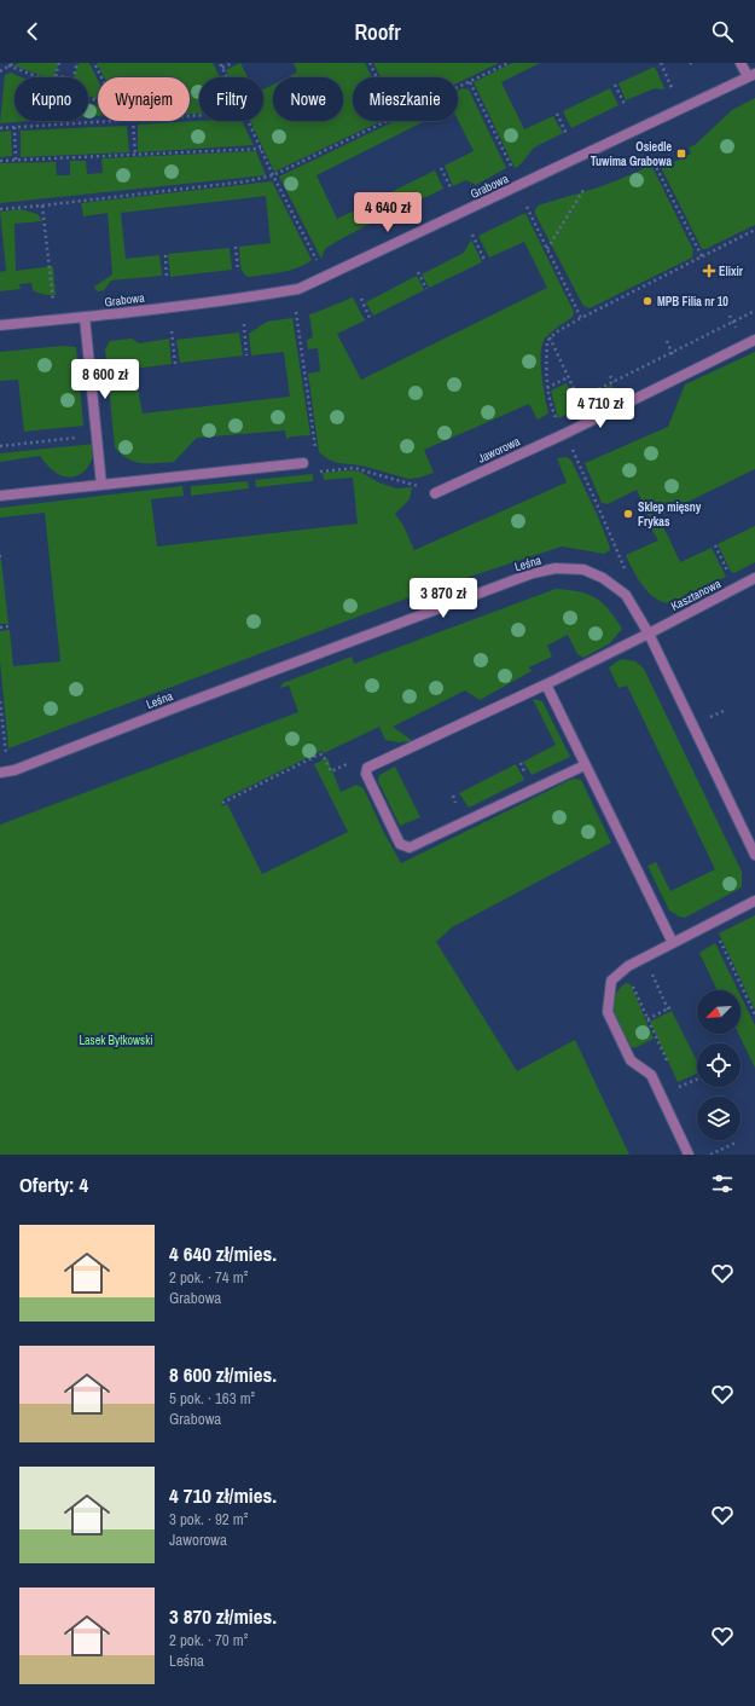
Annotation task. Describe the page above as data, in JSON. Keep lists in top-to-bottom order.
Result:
{
  "streets": {
    "street": [
      "Grabowa",
      "Jaworowa",
      "Leśna",
      "Kasztanowa"
    ]
  },
  "crossings": [
    ["Leśna", "Kasztanowa"]
  ],
  "parks": ["Lasek Bytkowski"],
  "places": {
    "transit": ["Osiedle Tuwima Grabowa"],
    "health": ["Elixir"],
    "other": ["MPB Filia nr 10", "Sklep mięsny Frykas"]
  },
  "north": "bottom left",
  "page": {
    "header": "Roofr",
    "chip": [
      "Kupno",
      "Wynajem",
      "Filtry",
      "Nowe",
      "Mieszkanie"
    ],
    "price": [
      "4 640 zł",
      "8 600 zł",
      "4 710 zł",
      "3 870 zł"
    ],
    "heading": "Oferty: 4",
    "list": [
      {
        "name": "4 640 zł/mies.",
        "note": "2 pok. · 74 m² · Grabowa"
      },
      {
        "name": "8 600 zł/mies.",
        "note": "5 pok. · 163 m² · Grabowa"
      },
      {
        "name": "4 710 zł/mies.",
        "note": "3 pok. · 92 m² · Jaworowa"
      },
      {
        "name": "3 870 zł/mies.",
        "note": "2 pok. · 70 m² · Leśna"
      }
    ]
  }
}
